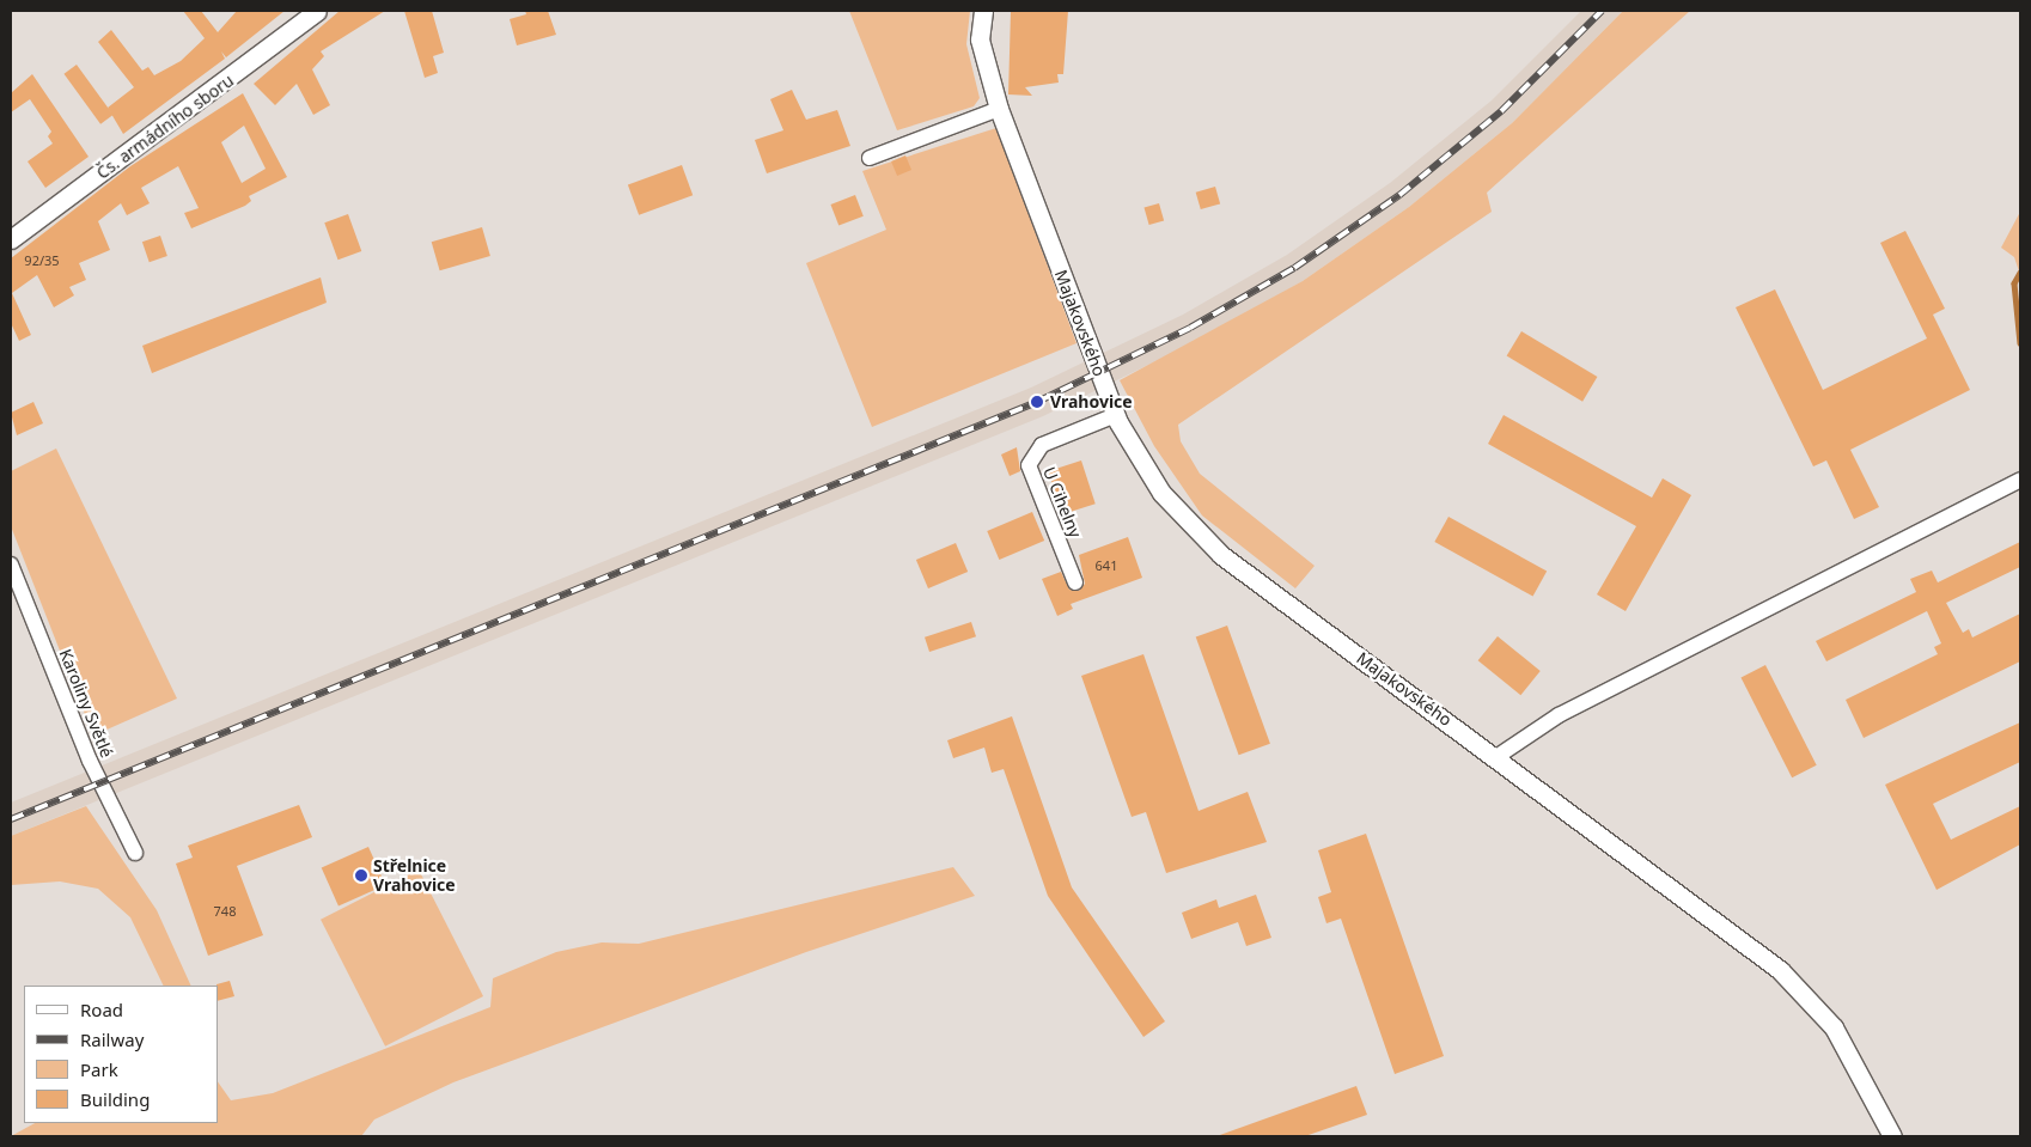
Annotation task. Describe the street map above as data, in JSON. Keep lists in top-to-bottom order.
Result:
{
  "streets": {
    "street": [
      "Čs. armádního sboru",
      "Majakovského",
      "U Cihelny",
      "Karoliny Světlé"
    ]
  },
  "crossings": [
    ["Majakovského", "U Cihelny"]
  ],
  "places": ["Vrahovice", "Střelnice Vrahovice"],
  "house_numbers": ["92/35", "641", "748"],
  "legend": [
    "Road",
    "Railway",
    "Park",
    "Building"
  ]
}
